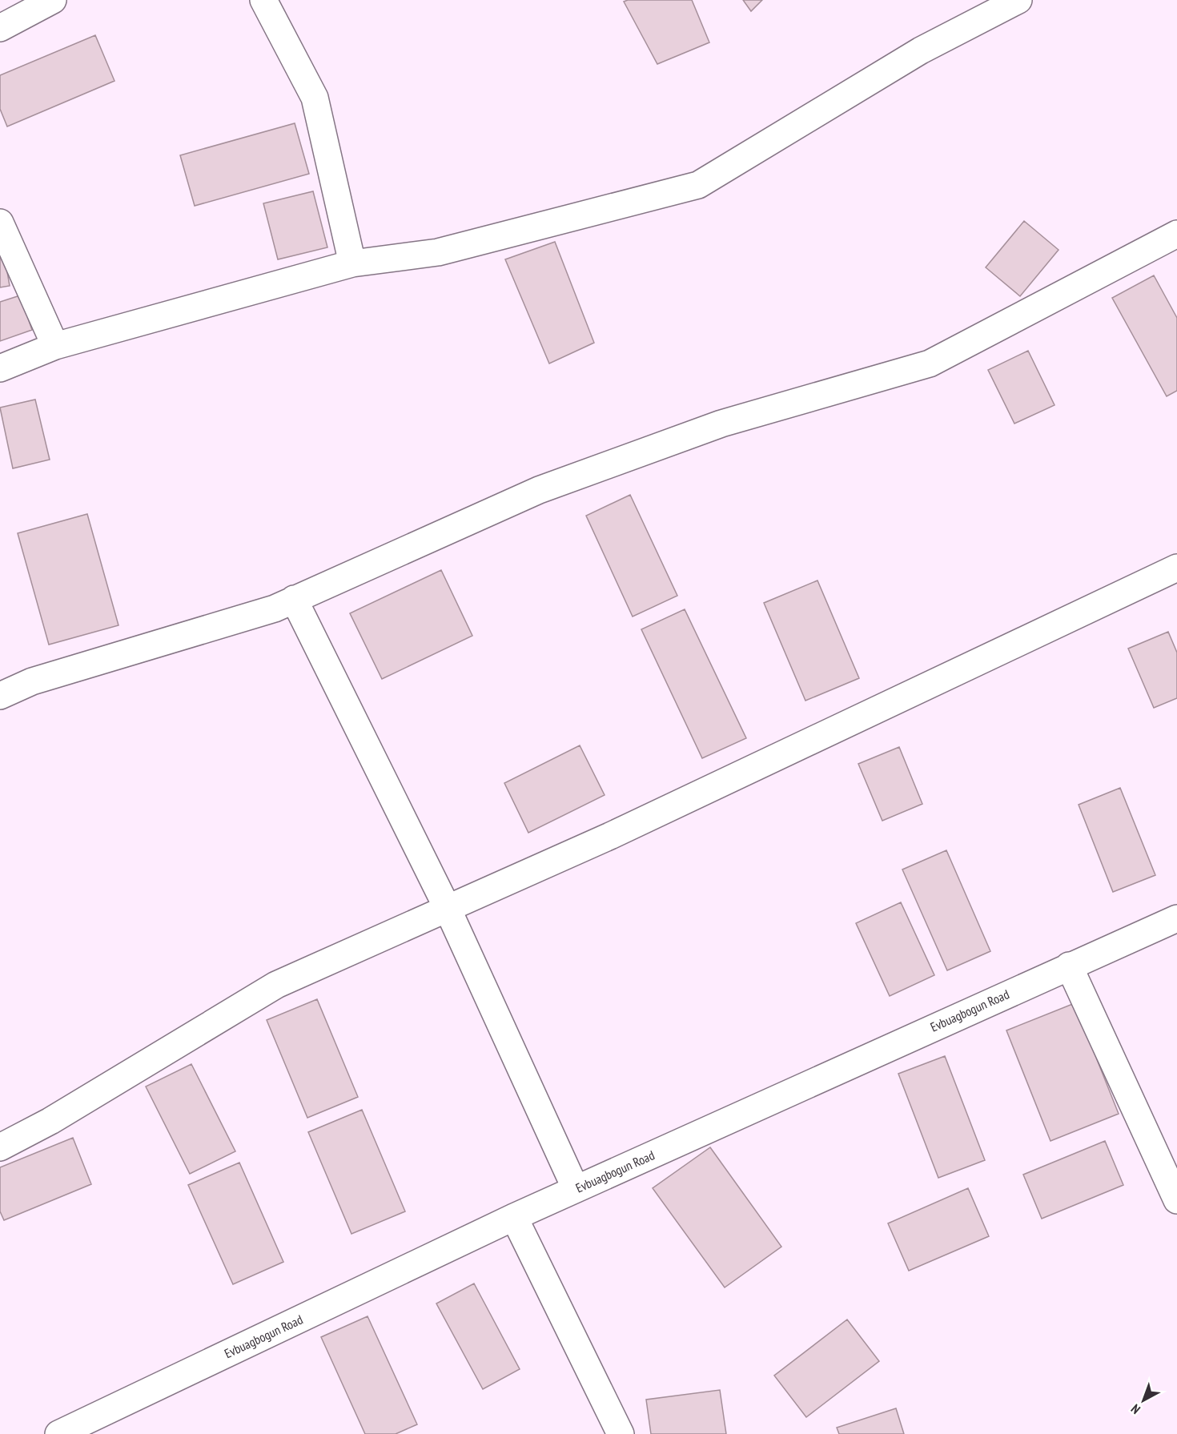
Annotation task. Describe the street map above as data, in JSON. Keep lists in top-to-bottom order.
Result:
{
  "streets": {
    "street": ["Evbuagbogun Road"]
  },
  "north": "bottom left"
}
